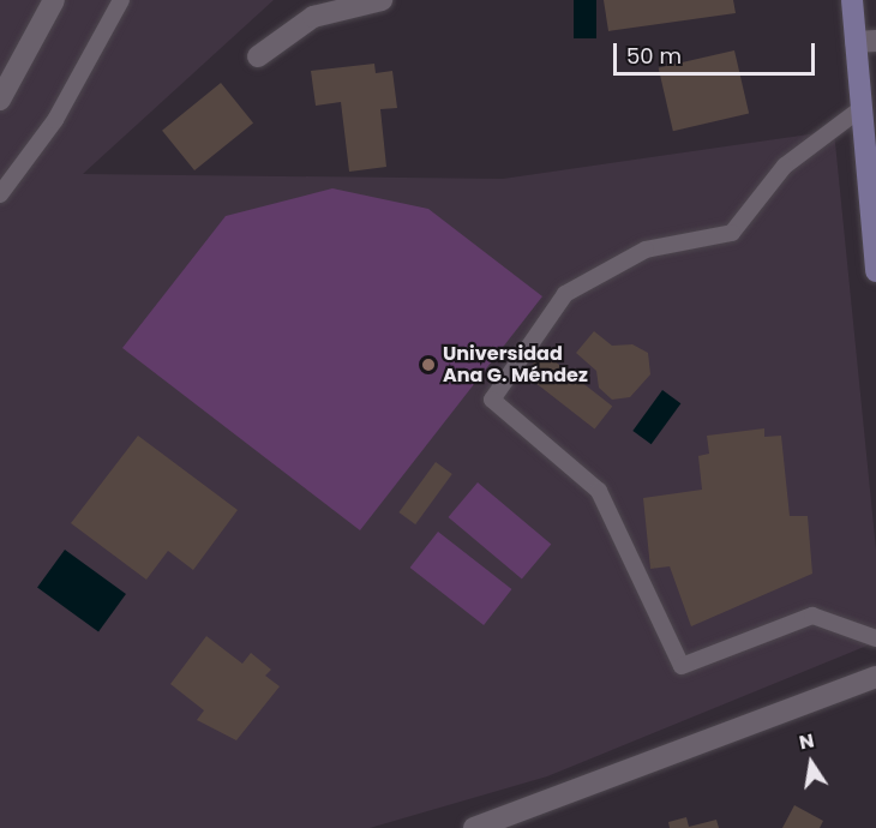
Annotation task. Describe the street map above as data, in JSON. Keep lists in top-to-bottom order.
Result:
{
  "places": ["Universidad Ana G. Méndez"],
  "scale_bar": "50 m",
  "north": "top"
}
